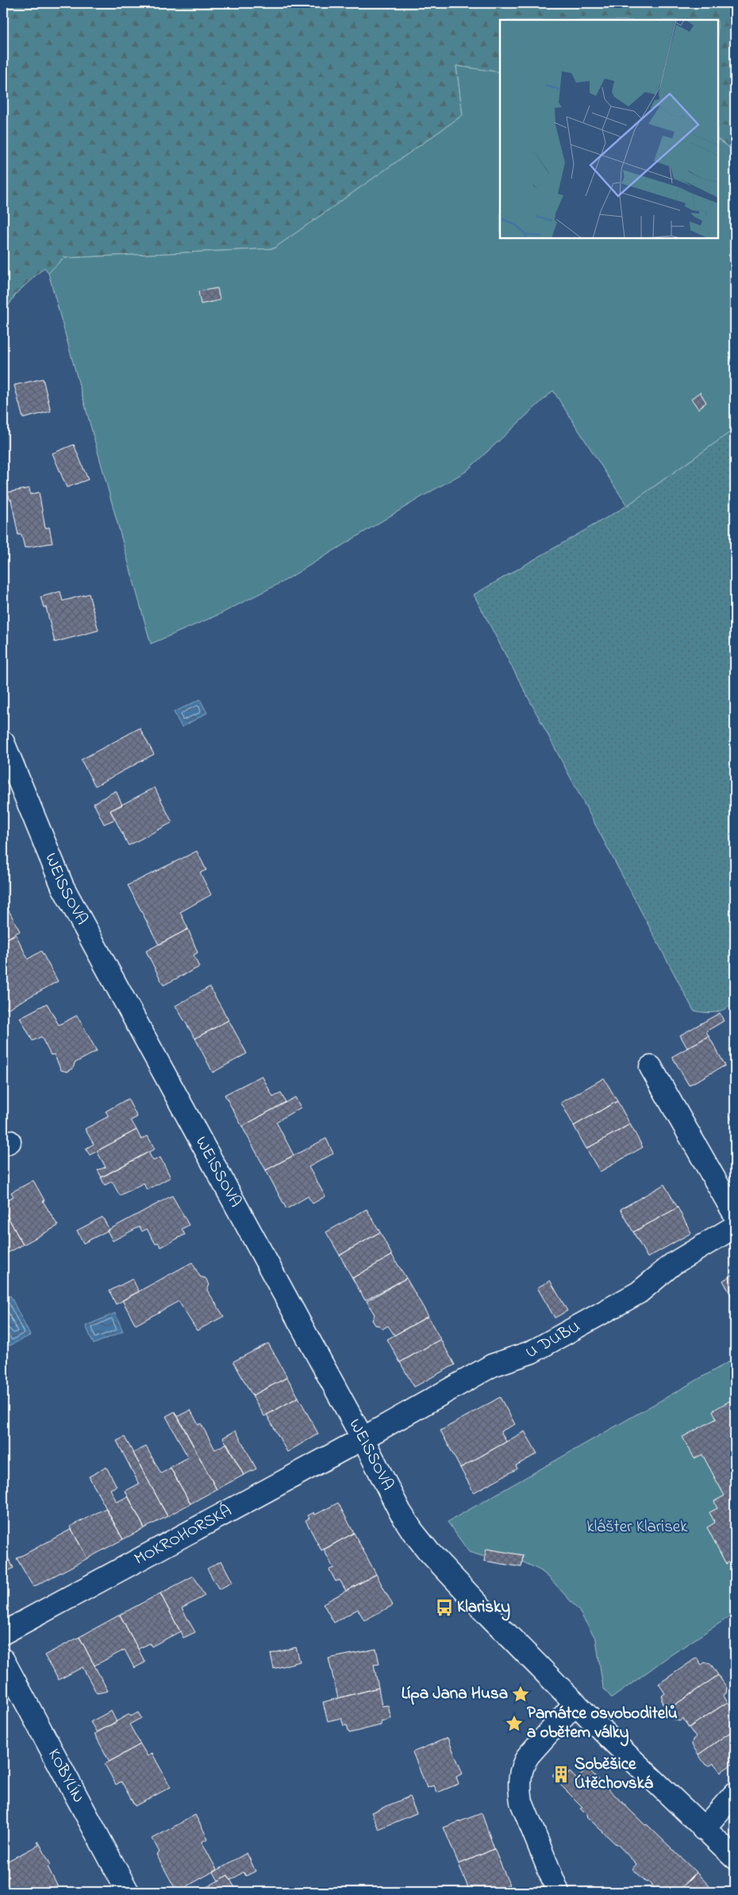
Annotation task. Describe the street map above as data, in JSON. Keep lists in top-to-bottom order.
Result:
{
  "streets": {
    "street": [
      "WEISSOVA",
      "U DUBU",
      "MOKROHORSKÁ",
      "KOBYLÍN"
    ]
  },
  "crossings": [
    ["WEISSOVA", "U DUBU"],
    ["WEISSOVA", "MOKROHORSKÁ"],
    ["U DUBU", "MOKROHORSKÁ"]
  ],
  "parks": ["klášter Klarisek"],
  "places": {
    "bus stop": ["Klarisky"],
    "place": ["Lípa Jana Husa", "Památce osvoboditelů a obětem války"],
    "building": ["Soběšice Útěchovská"]
  }
}
